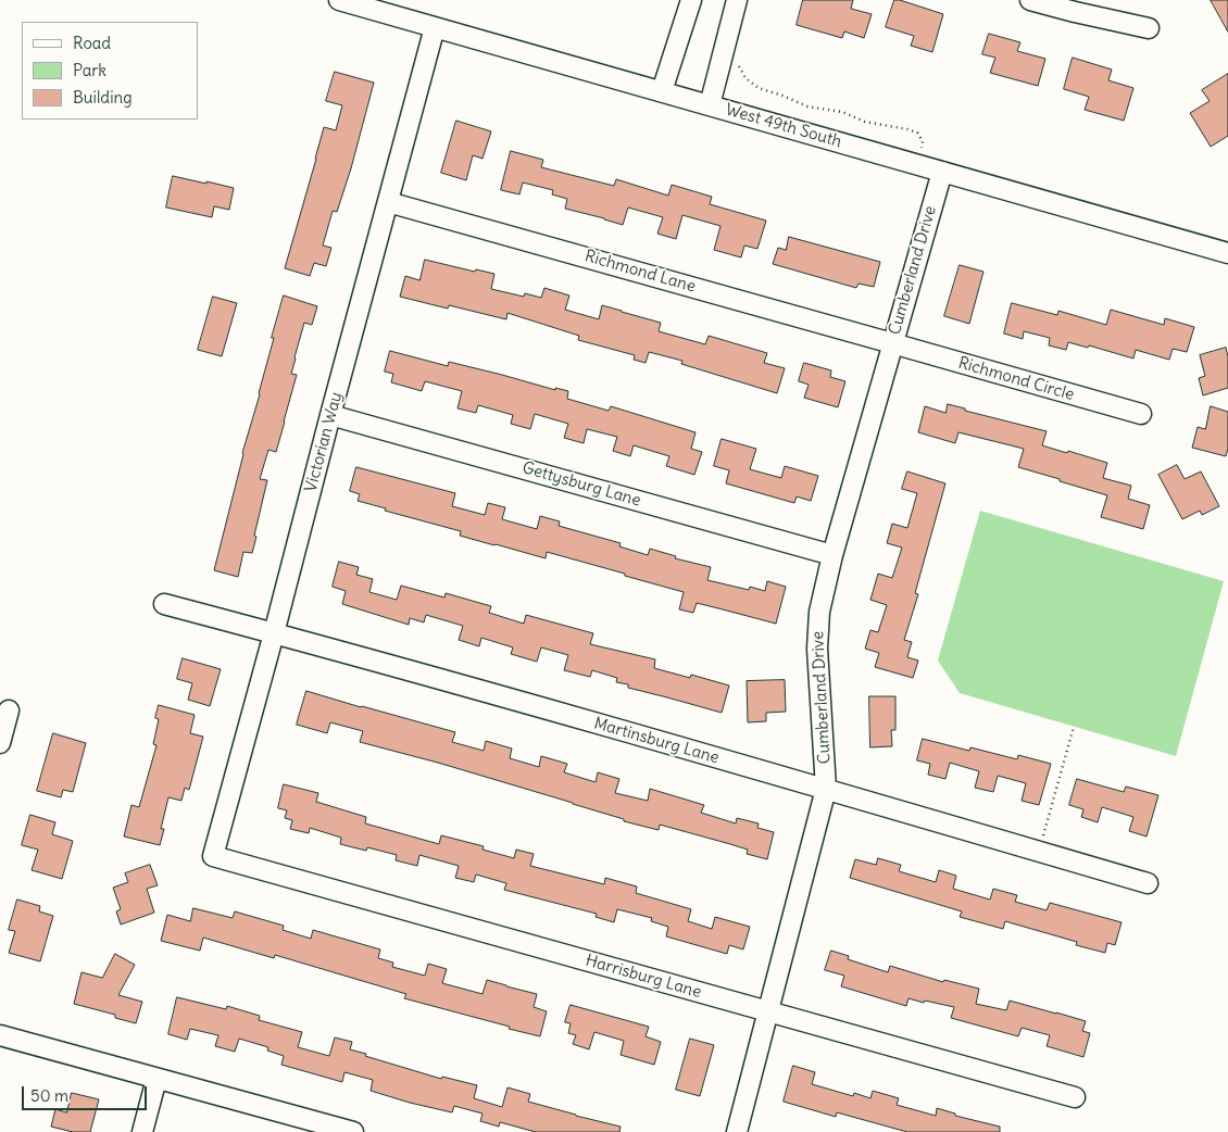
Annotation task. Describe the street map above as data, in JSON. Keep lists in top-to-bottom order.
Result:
{
  "streets": {
    "street": [
      "West 49th South",
      "Cumberland Drive",
      "Richmond Lane",
      "Richmond Circle",
      "Victorian Way",
      "Gettysburg Lane",
      "Martinsburg Lane",
      "Harrisburg Lane"
    ]
  },
  "crossings": [
    ["West 49th South", "Cumberland Drive"],
    ["West 49th South", "Victorian Way"],
    ["Cumberland Drive", "Richmond Lane"],
    ["Cumberland Drive", "Richmond Circle"],
    ["Cumberland Drive", "Gettysburg Lane"],
    ["Cumberland Drive", "Martinsburg Lane"],
    ["Cumberland Drive", "Harrisburg Lane"],
    ["Richmond Lane", "Richmond Circle"],
    ["Richmond Lane", "Victorian Way"],
    ["Victorian Way", "Gettysburg Lane"],
    ["Victorian Way", "Martinsburg Lane"],
    ["Victorian Way", "Harrisburg Lane"]
  ],
  "legend": ["Road", "Park", "Building"],
  "scale_bar": "50 m"
}
